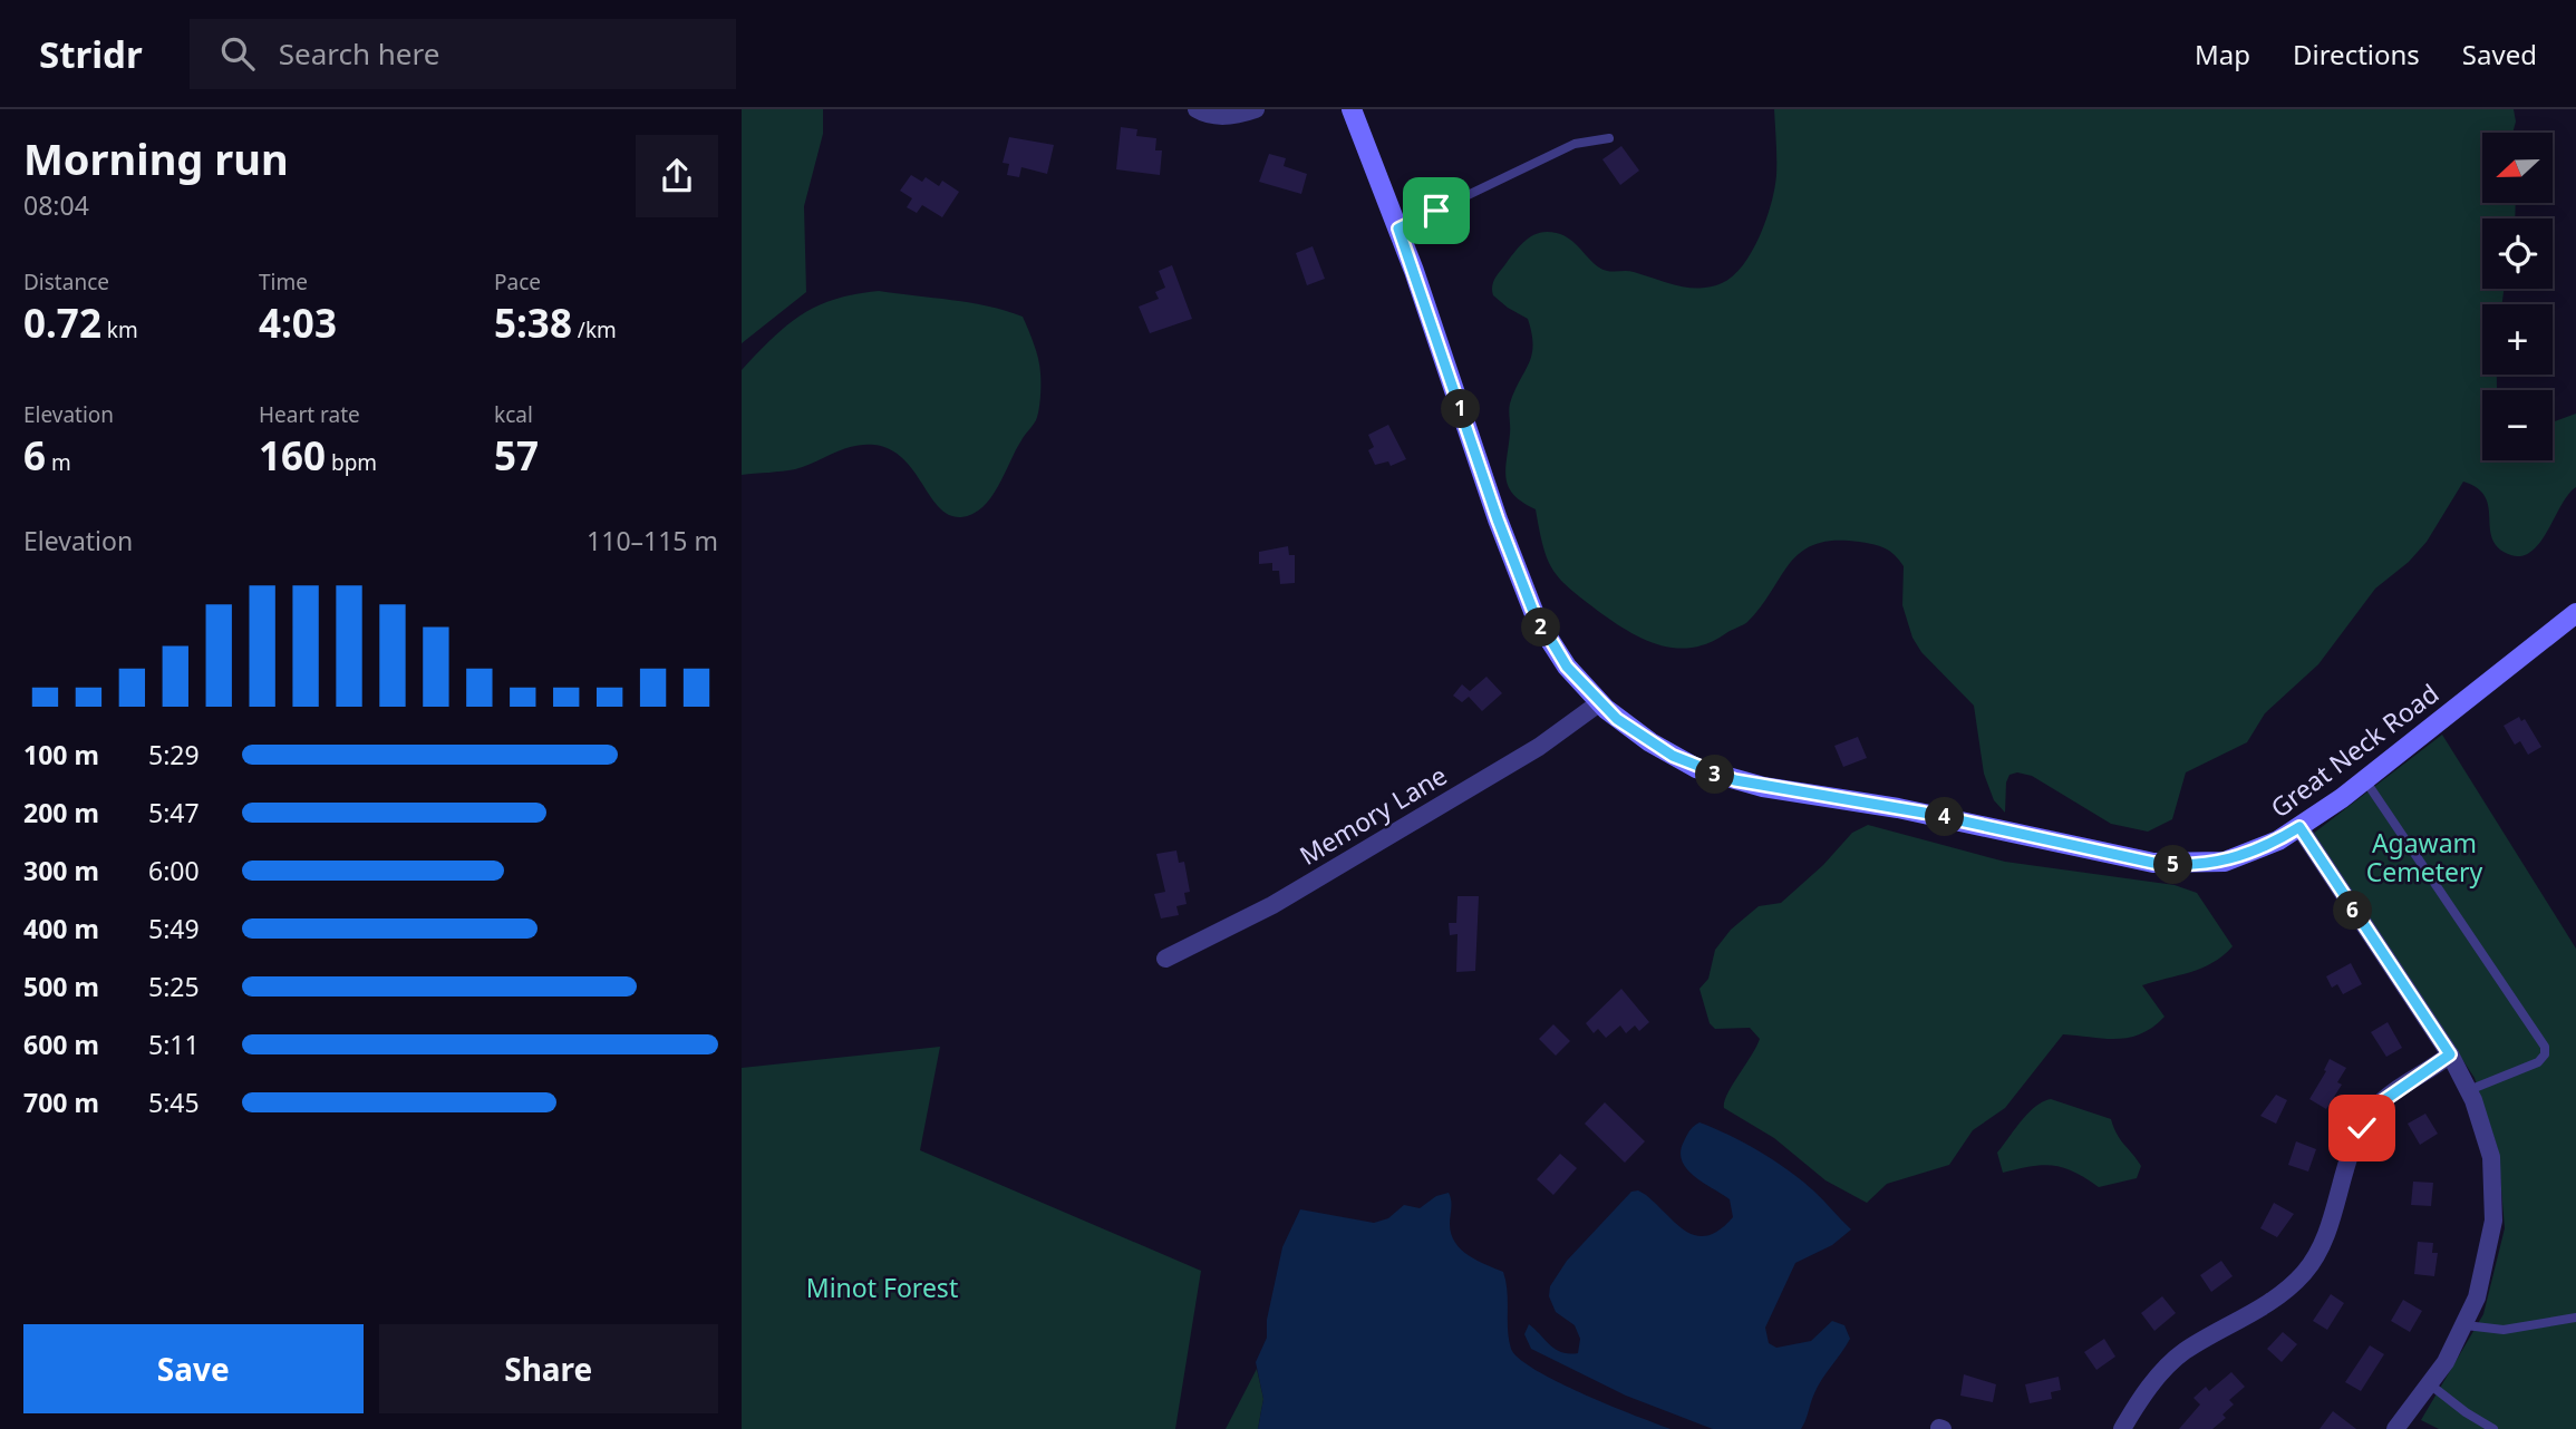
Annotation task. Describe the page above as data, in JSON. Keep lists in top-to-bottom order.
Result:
{
  "streets": {
    "street": ["Great Neck Road", "Memory Lane"]
  },
  "crossings": [
    ["Great Neck Road", "Memory Lane"]
  ],
  "parks": ["Agawam Cemetery", "Minot Forest"],
  "north": "left",
  "page": {
    "header": "Stridr",
    "search": "Search here",
    "nav": ["Map", "Directions", "Saved"],
    "heading": ["Morning run", "08:04"],
    "map_buttons": ["+", "−"],
    "stats": [
      ["Distance", "0.72 km"],
      ["Time", "4:03"],
      ["Pace", "5:38 /km"],
      ["Elevation", "6 m"],
      ["Heart rate", "160 bpm"],
      ["kcal", "57"]
    ],
    "pins": [
      "1",
      "2",
      "3",
      "4",
      "5",
      "6"
    ],
    "chart": ["Elevation", "110–115 m"],
    "list": [
      {
        "name": "100 m",
        "note": "5:29"
      },
      {
        "name": "200 m",
        "note": "5:47"
      },
      {
        "name": "300 m",
        "note": "6:00"
      },
      {
        "name": "400 m",
        "note": "5:49"
      },
      {
        "name": "500 m",
        "note": "5:25"
      },
      {
        "name": "600 m",
        "note": "5:11"
      },
      {
        "name": "700 m",
        "note": "5:45"
      }
    ],
    "buttons": ["Save", "Share"]
  }
}
